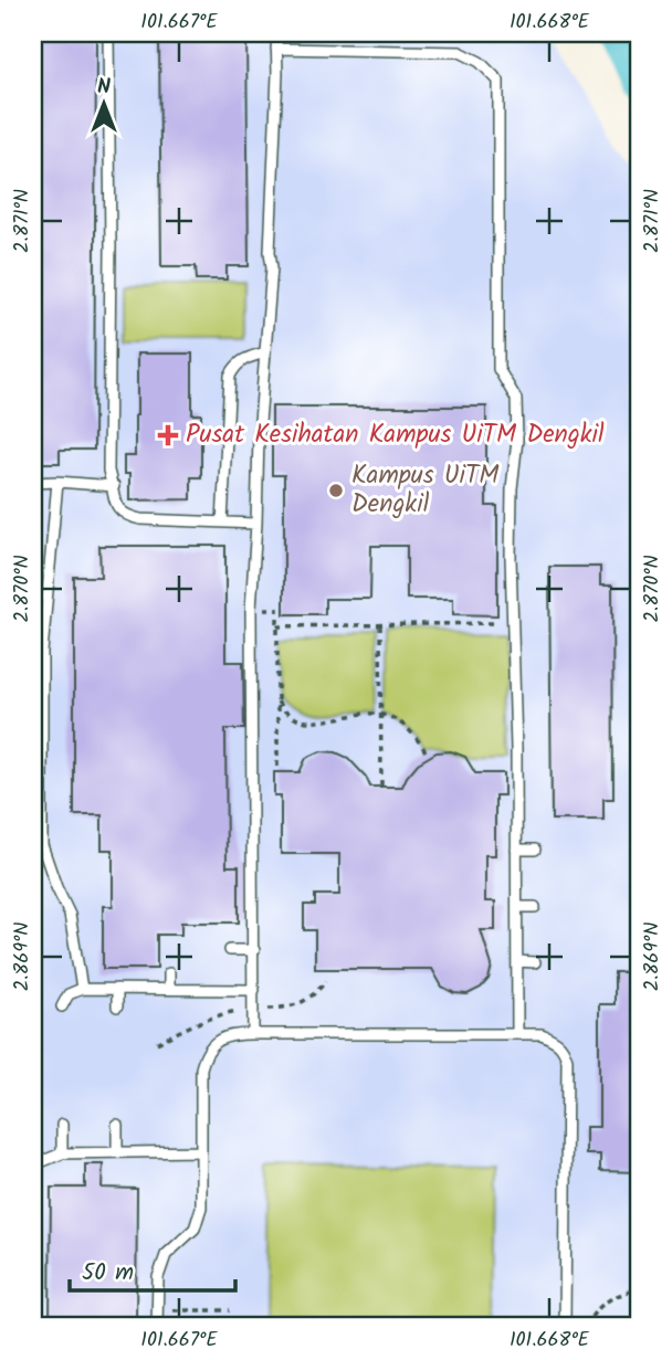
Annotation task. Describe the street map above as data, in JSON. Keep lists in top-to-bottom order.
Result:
{
  "places": {
    "health": ["Pusat Kesihatan Kampus UiTM Dengkil"],
    "other": ["Kampus UiTM Dengkil"]
  },
  "scale_bar": "50 m",
  "north": "top",
  "coordinates": [
    "101.667°E",
    "101.668°E",
    "2.871°N",
    "2.870°N",
    "2.869°N"
  ]
}
